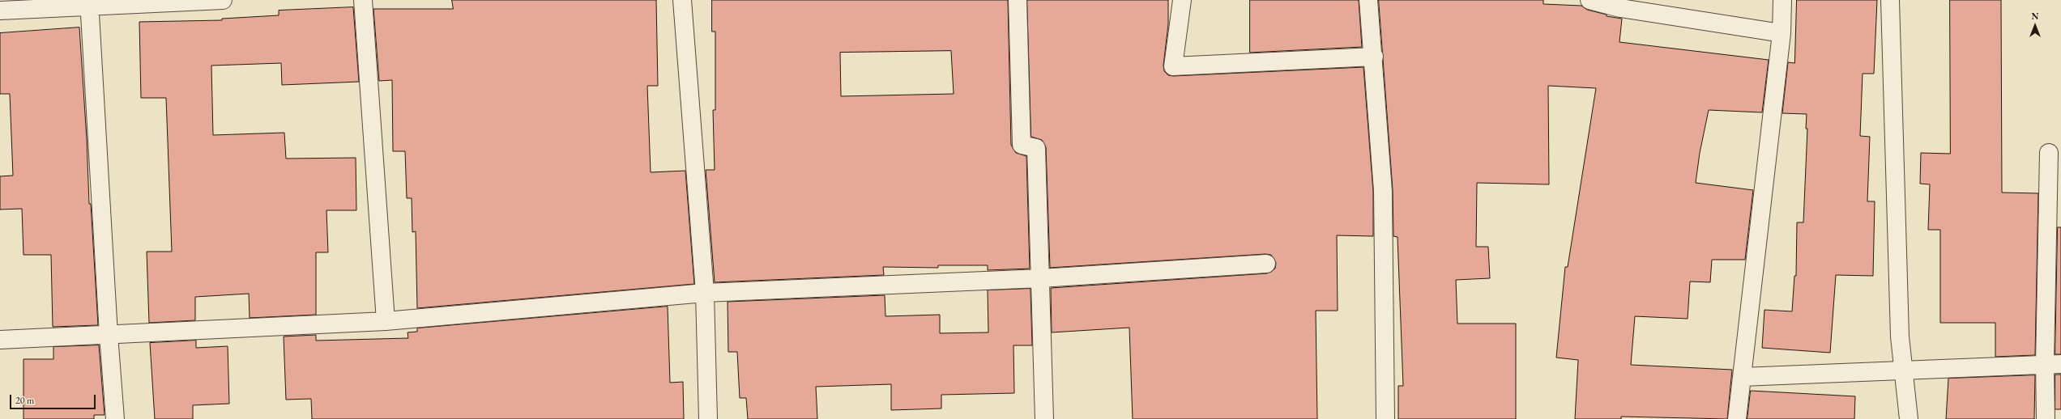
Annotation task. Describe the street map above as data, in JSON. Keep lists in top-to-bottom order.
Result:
{
  "scale_bar": "20 m",
  "north": "top"
}
